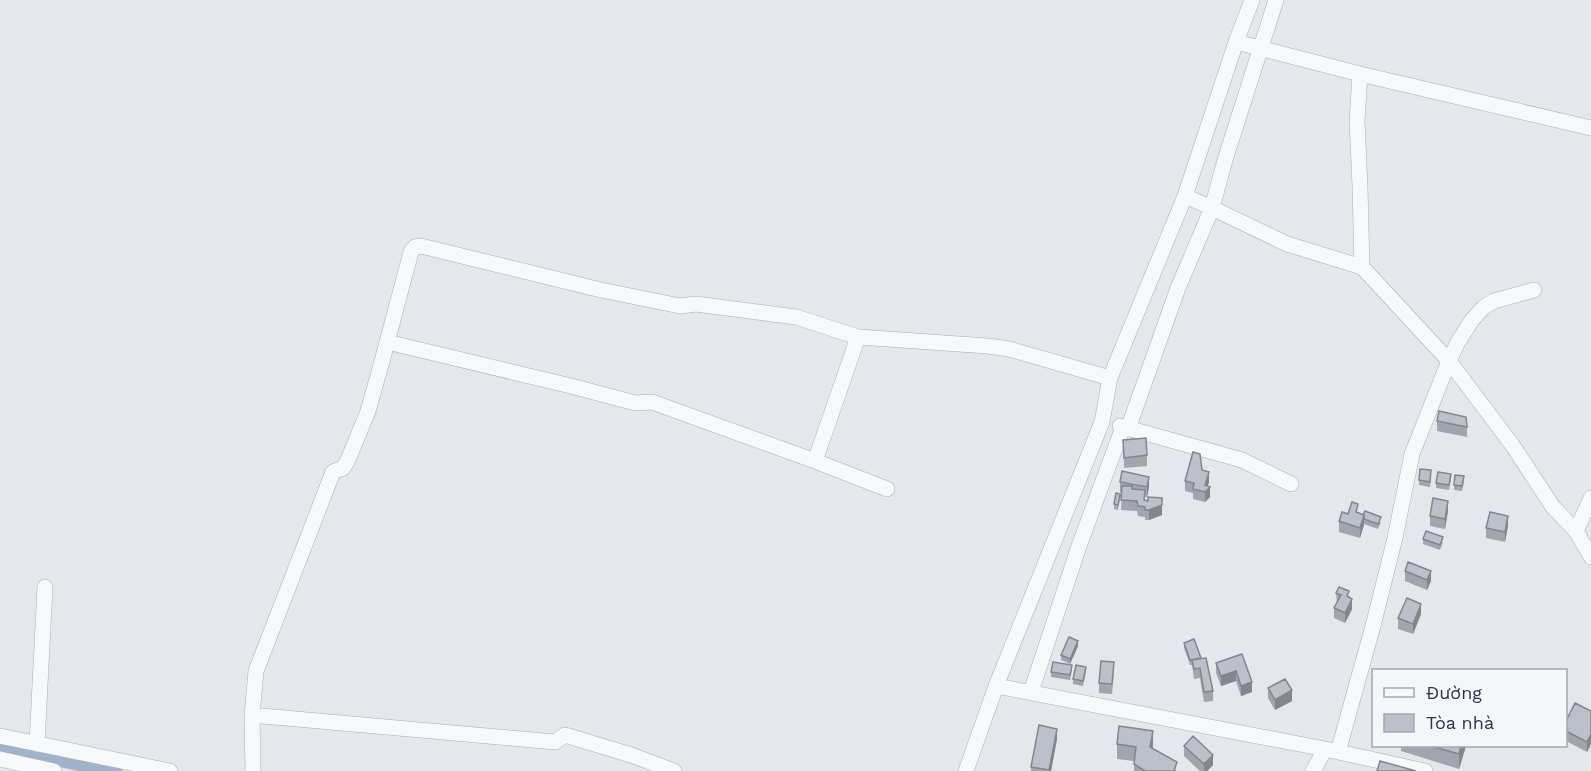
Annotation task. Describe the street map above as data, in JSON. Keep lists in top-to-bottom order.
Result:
{
  "legend": ["Đường", "Tòa nhà"]
}
